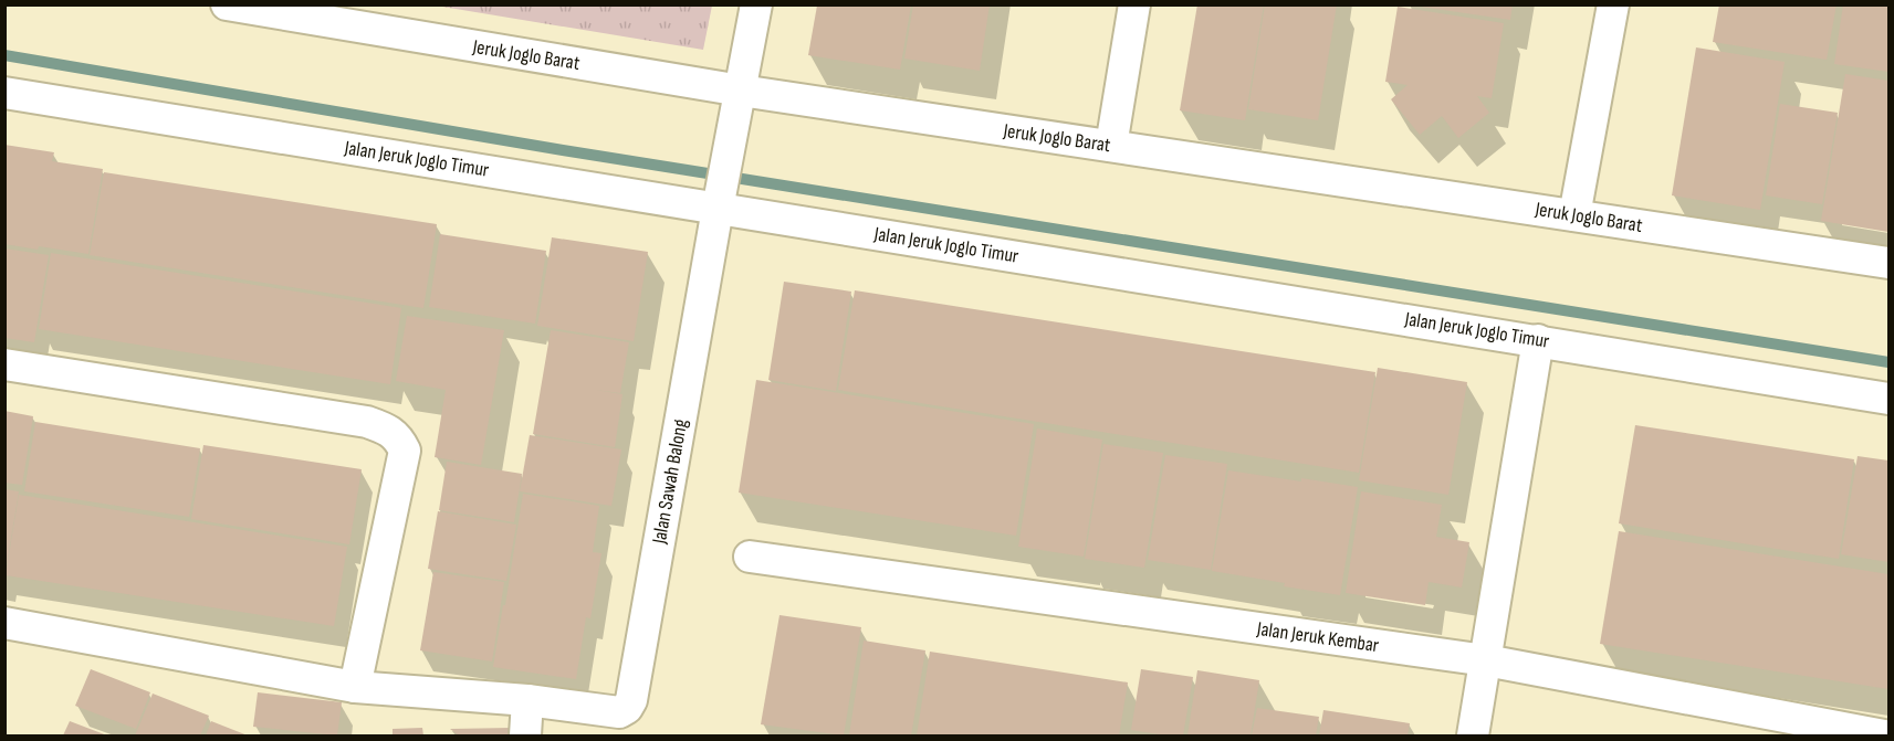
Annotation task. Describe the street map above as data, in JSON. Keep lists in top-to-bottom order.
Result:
{
  "streets": {
    "street": [
      "Jeruk Joglo Barat",
      "Jalan Jeruk Joglo Timur",
      "Jalan Sawah Balong",
      "Jalan Jeruk Kembar"
    ]
  },
  "crossings": [
    ["Jeruk Joglo Barat", "Jalan Sawah Balong"],
    ["Jalan Jeruk Joglo Timur", "Jalan Sawah Balong"]
  ]
}
